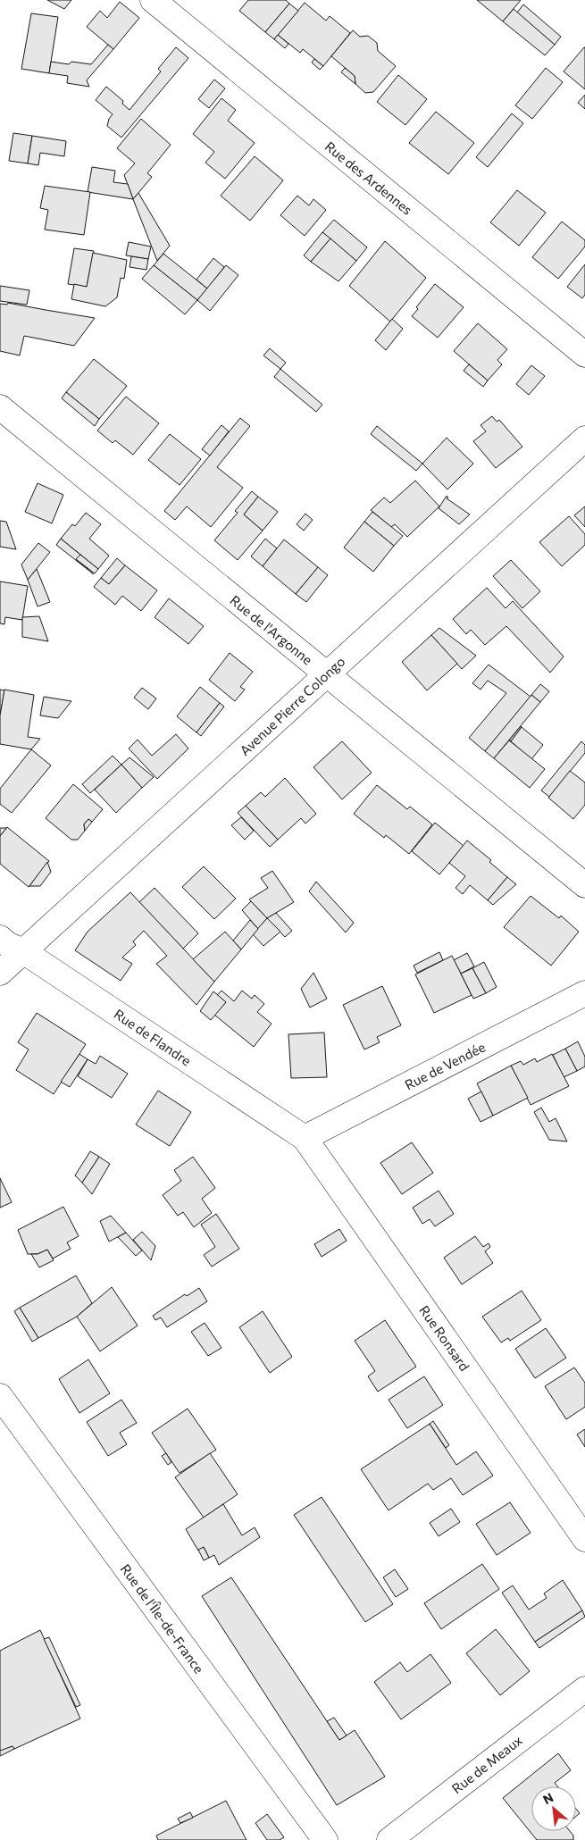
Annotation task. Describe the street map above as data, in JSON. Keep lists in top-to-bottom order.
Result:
{
  "streets": {
    "street": [
      "Rue des Ardennes",
      "Rue de l'Argonne",
      "Avenue Pierre Colongo",
      "Rue de Flandre",
      "Rue de Vendée",
      "Rue Ronsard",
      "Rue de l'Île-de-France",
      "Rue de Meaux"
    ]
  },
  "crossings": [
    ["Rue de l'Argonne", "Avenue Pierre Colongo"],
    ["Avenue Pierre Colongo", "Rue de Flandre"],
    ["Rue de Flandre", "Rue de Vendée"],
    ["Rue de Flandre", "Rue Ronsard"],
    ["Rue de Vendée", "Rue Ronsard"]
  ],
  "north": "top left"
}
